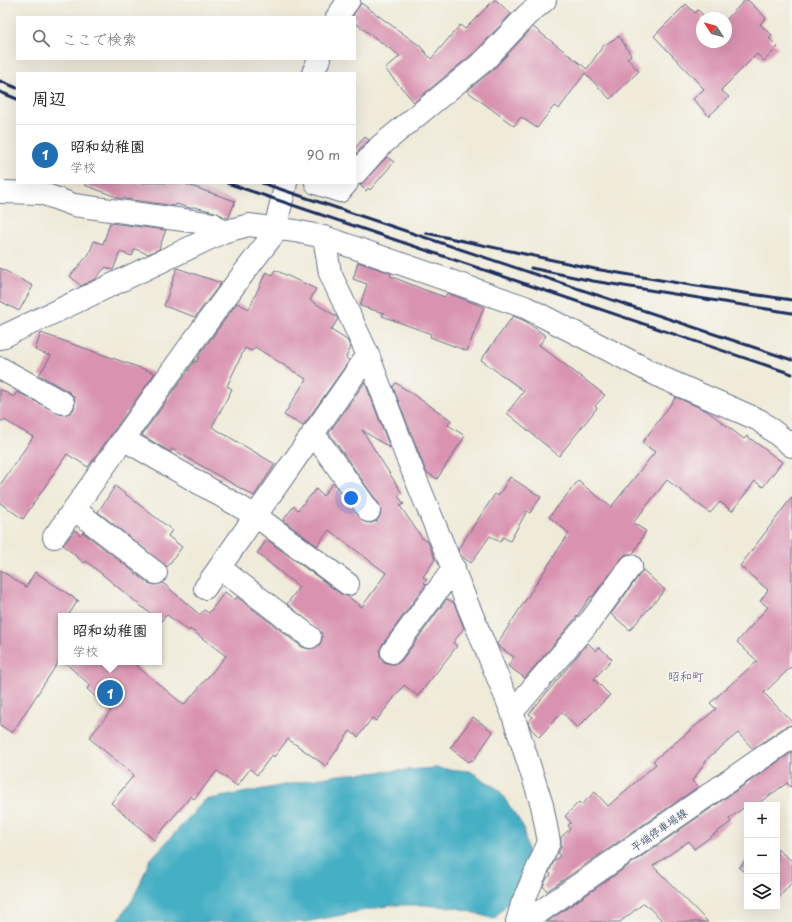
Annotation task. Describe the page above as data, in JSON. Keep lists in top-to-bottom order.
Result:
{
  "streets": {
    "street": ["平端停車場線"]
  },
  "districts": ["昭和町"],
  "north": "top left",
  "page": {
    "search": "ここで検索",
    "heading": "周辺",
    "list": [
      {
        "mark": "1",
        "name": "昭和幼稚園",
        "note": "学校",
        "value": "90 m"
      }
    ],
    "popup": ["昭和幼稚園", "学校"],
    "pins": "1",
    "map_buttons": ["+", "−"]
  }
}
